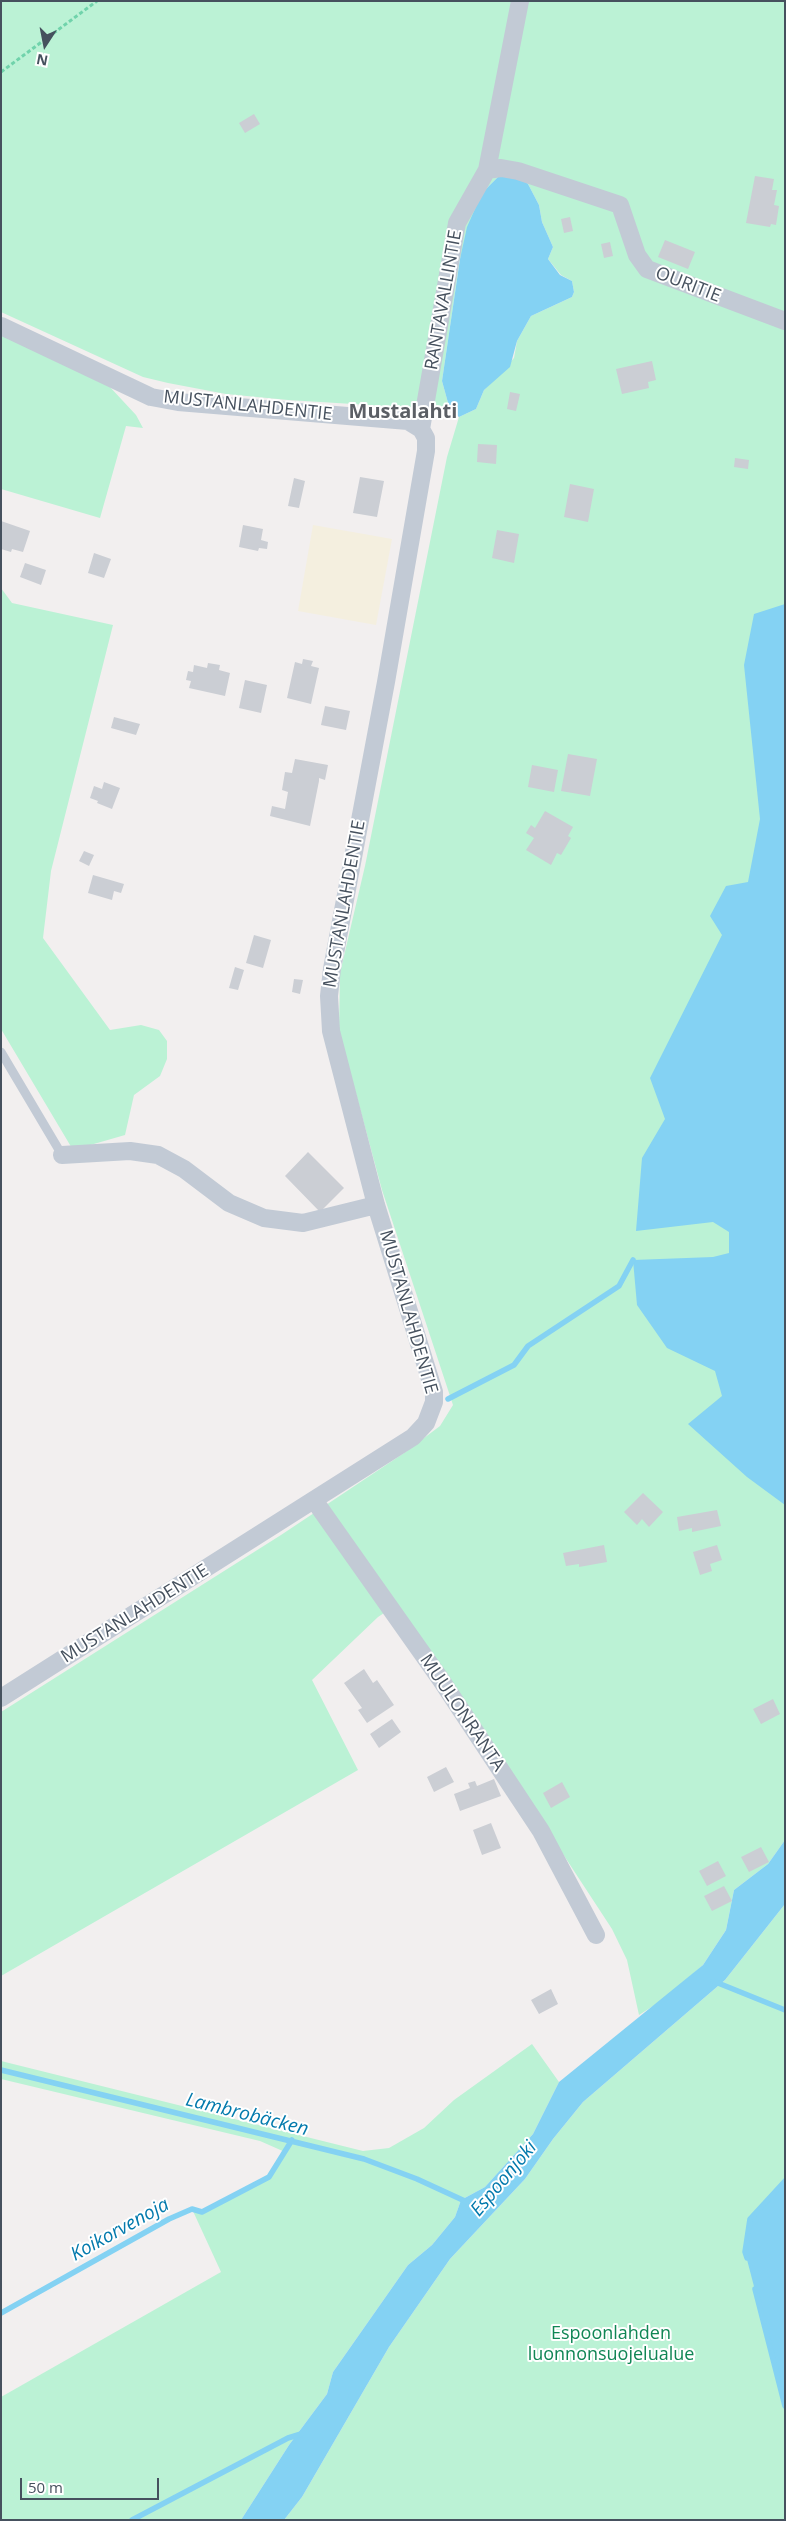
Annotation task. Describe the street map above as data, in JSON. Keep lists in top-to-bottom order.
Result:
{
  "streets": {
    "street": [
      "OURITIE",
      "RANTAVALLINTIE",
      "MUSTANLAHDENTIE",
      "MUULONRANTA"
    ]
  },
  "crossings": [
    ["OURITIE", "RANTAVALLINTIE"],
    ["RANTAVALLINTIE", "MUSTANLAHDENTIE"],
    ["MUSTANLAHDENTIE", "MUULONRANTA"]
  ],
  "districts": ["Mustalahti"],
  "water": ["Lambrobäcken", "Espoonjoki", "Koikorvenoja"],
  "parks": ["Espoonlahden luonnonsuojelualue"],
  "scale_bar": "50 m",
  "north": "bottom"
}
